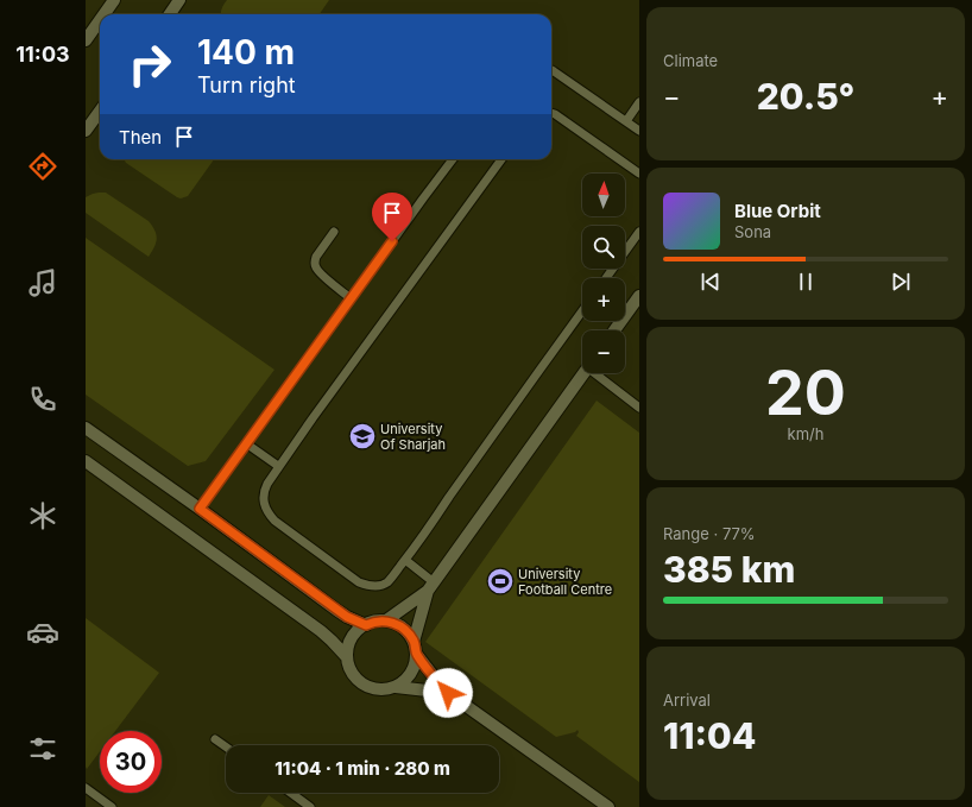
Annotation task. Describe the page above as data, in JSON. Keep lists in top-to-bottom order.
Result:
{
  "places": {
    "school or university": ["University Of Sharjah"],
    "sports": ["University Football Centre"]
  },
  "north": "top",
  "page": {
    "tabs": "11:03",
    "tile": [
      "Climate",
      ["20", "km/h"],
      ["Range · 77%", "385 km"],
      ["Arrival", "11:04"]
    ],
    "turn": ["140 m", "Turn right"],
    "heat": ["−", "20.5°", "+"],
    "then": "Then",
    "map_buttons": ["+", "−"],
    "song": ["Blue Orbit", "Sona"],
    "limit": "30",
    "trip": "11:04 · 1 min · 280 m"
  }
}
